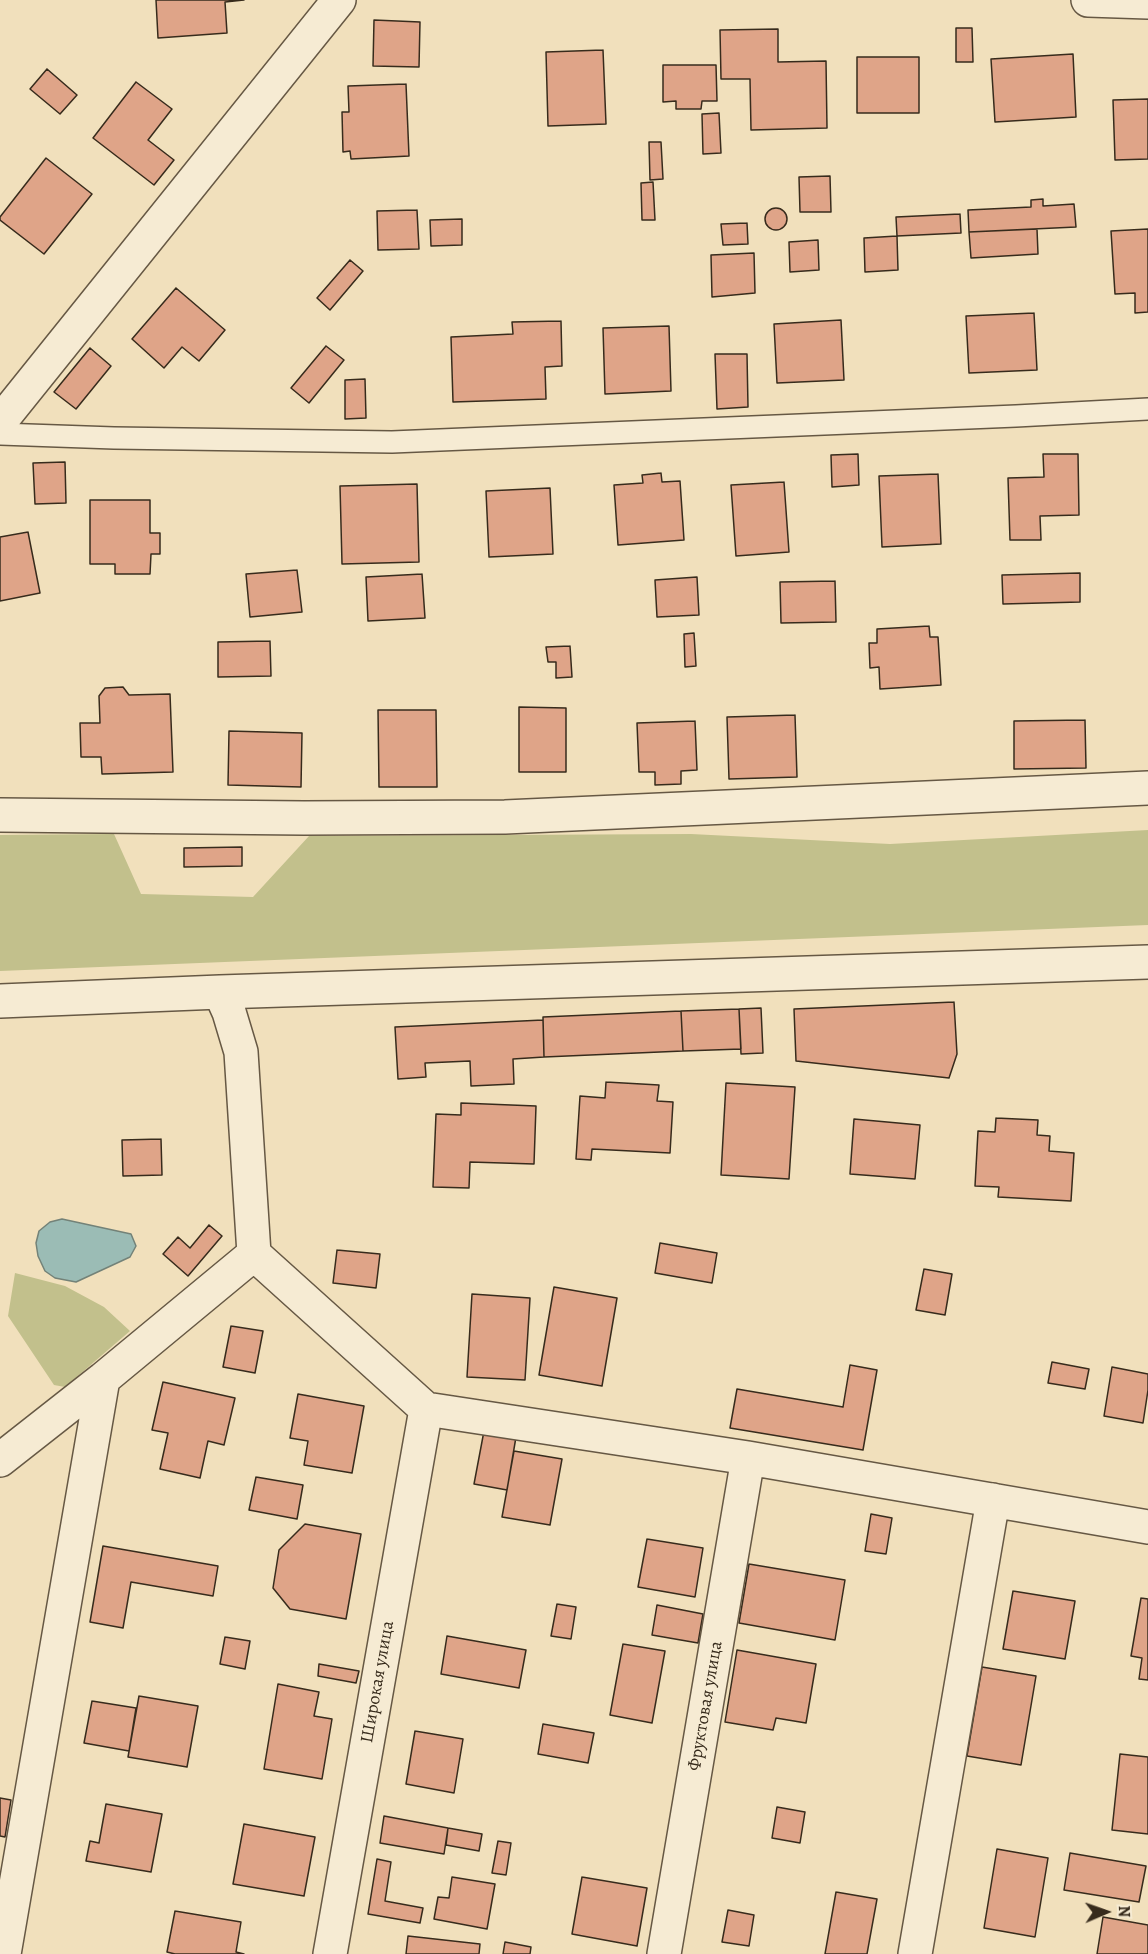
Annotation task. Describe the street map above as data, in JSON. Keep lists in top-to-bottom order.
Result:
{
  "streets": {
    "street": ["Широкая улица", "Фруктовая улица"]
  },
  "north": "right"
}
